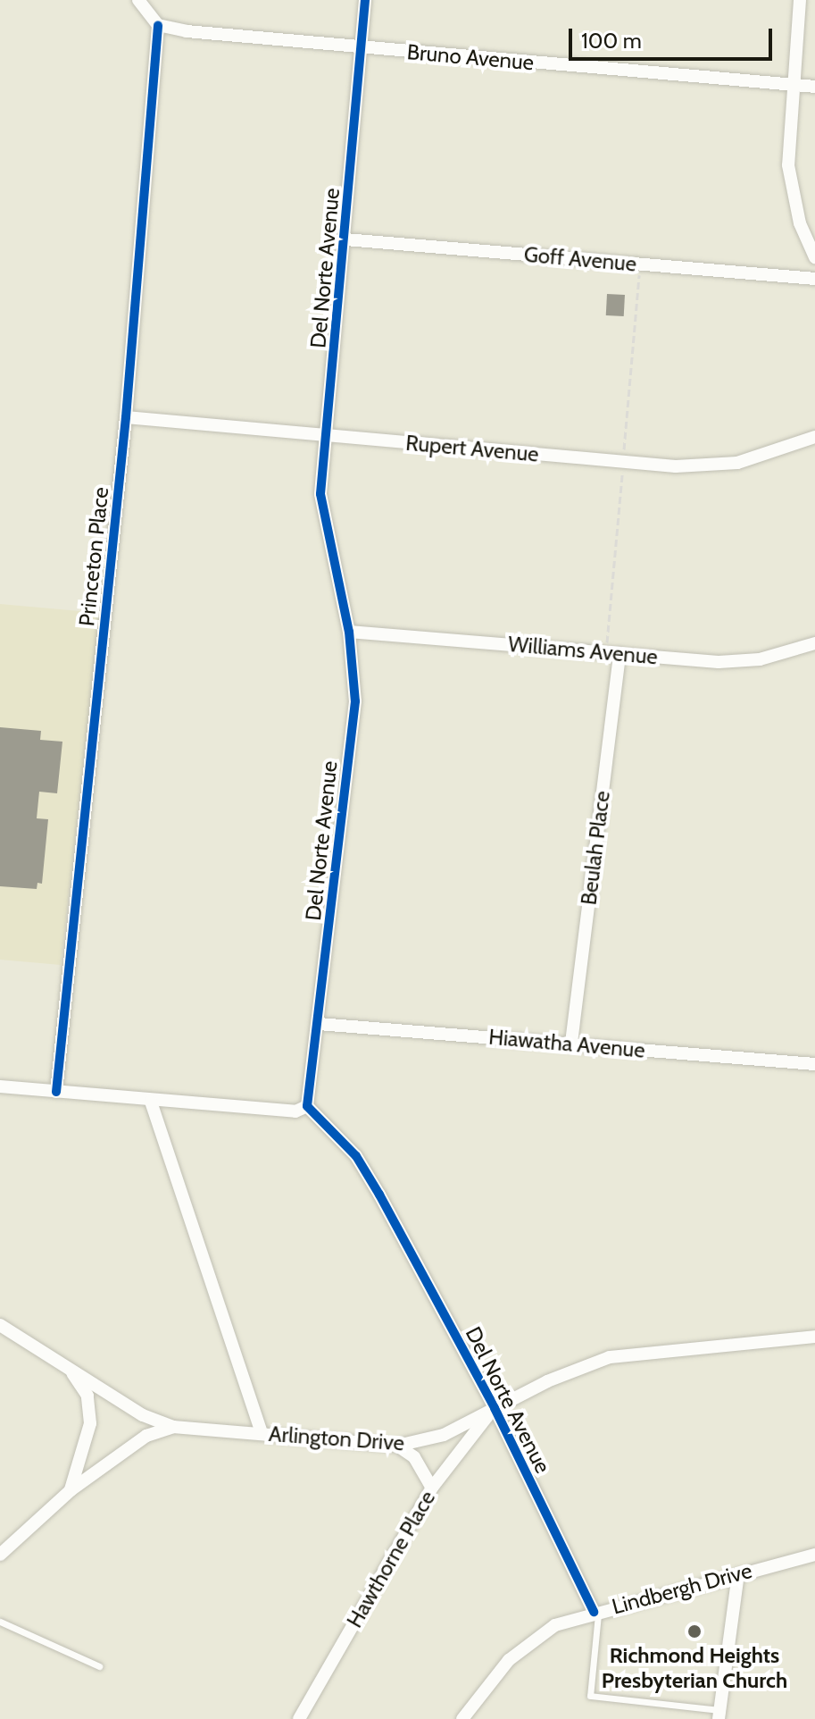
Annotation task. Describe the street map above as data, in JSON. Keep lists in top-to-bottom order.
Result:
{
  "streets": {
    "street": [
      "Bruno Avenue",
      "Goff Avenue",
      "Del Norte Avenue",
      "Rupert Avenue",
      "Princeton Place",
      "Williams Avenue",
      "Beulah Place",
      "Hiawatha Avenue",
      "Arlington Drive",
      "Hawthorne Place",
      "Lindbergh Drive"
    ]
  },
  "crossings": [
    ["Bruno Avenue", "Del Norte Avenue"],
    ["Bruno Avenue", "Princeton Place"],
    ["Goff Avenue", "Del Norte Avenue"],
    ["Del Norte Avenue", "Rupert Avenue"],
    ["Del Norte Avenue", "Williams Avenue"],
    ["Del Norte Avenue", "Hiawatha Avenue"],
    ["Del Norte Avenue", "Arlington Drive"],
    ["Del Norte Avenue", "Hawthorne Place"],
    ["Del Norte Avenue", "Lindbergh Drive"],
    ["Rupert Avenue", "Princeton Place"],
    ["Williams Avenue", "Beulah Place"],
    ["Beulah Place", "Hiawatha Avenue"],
    ["Arlington Drive", "Hawthorne Place"]
  ],
  "places": ["Richmond Heights Presbyterian Church"],
  "scale_bar": "100 m"
}
